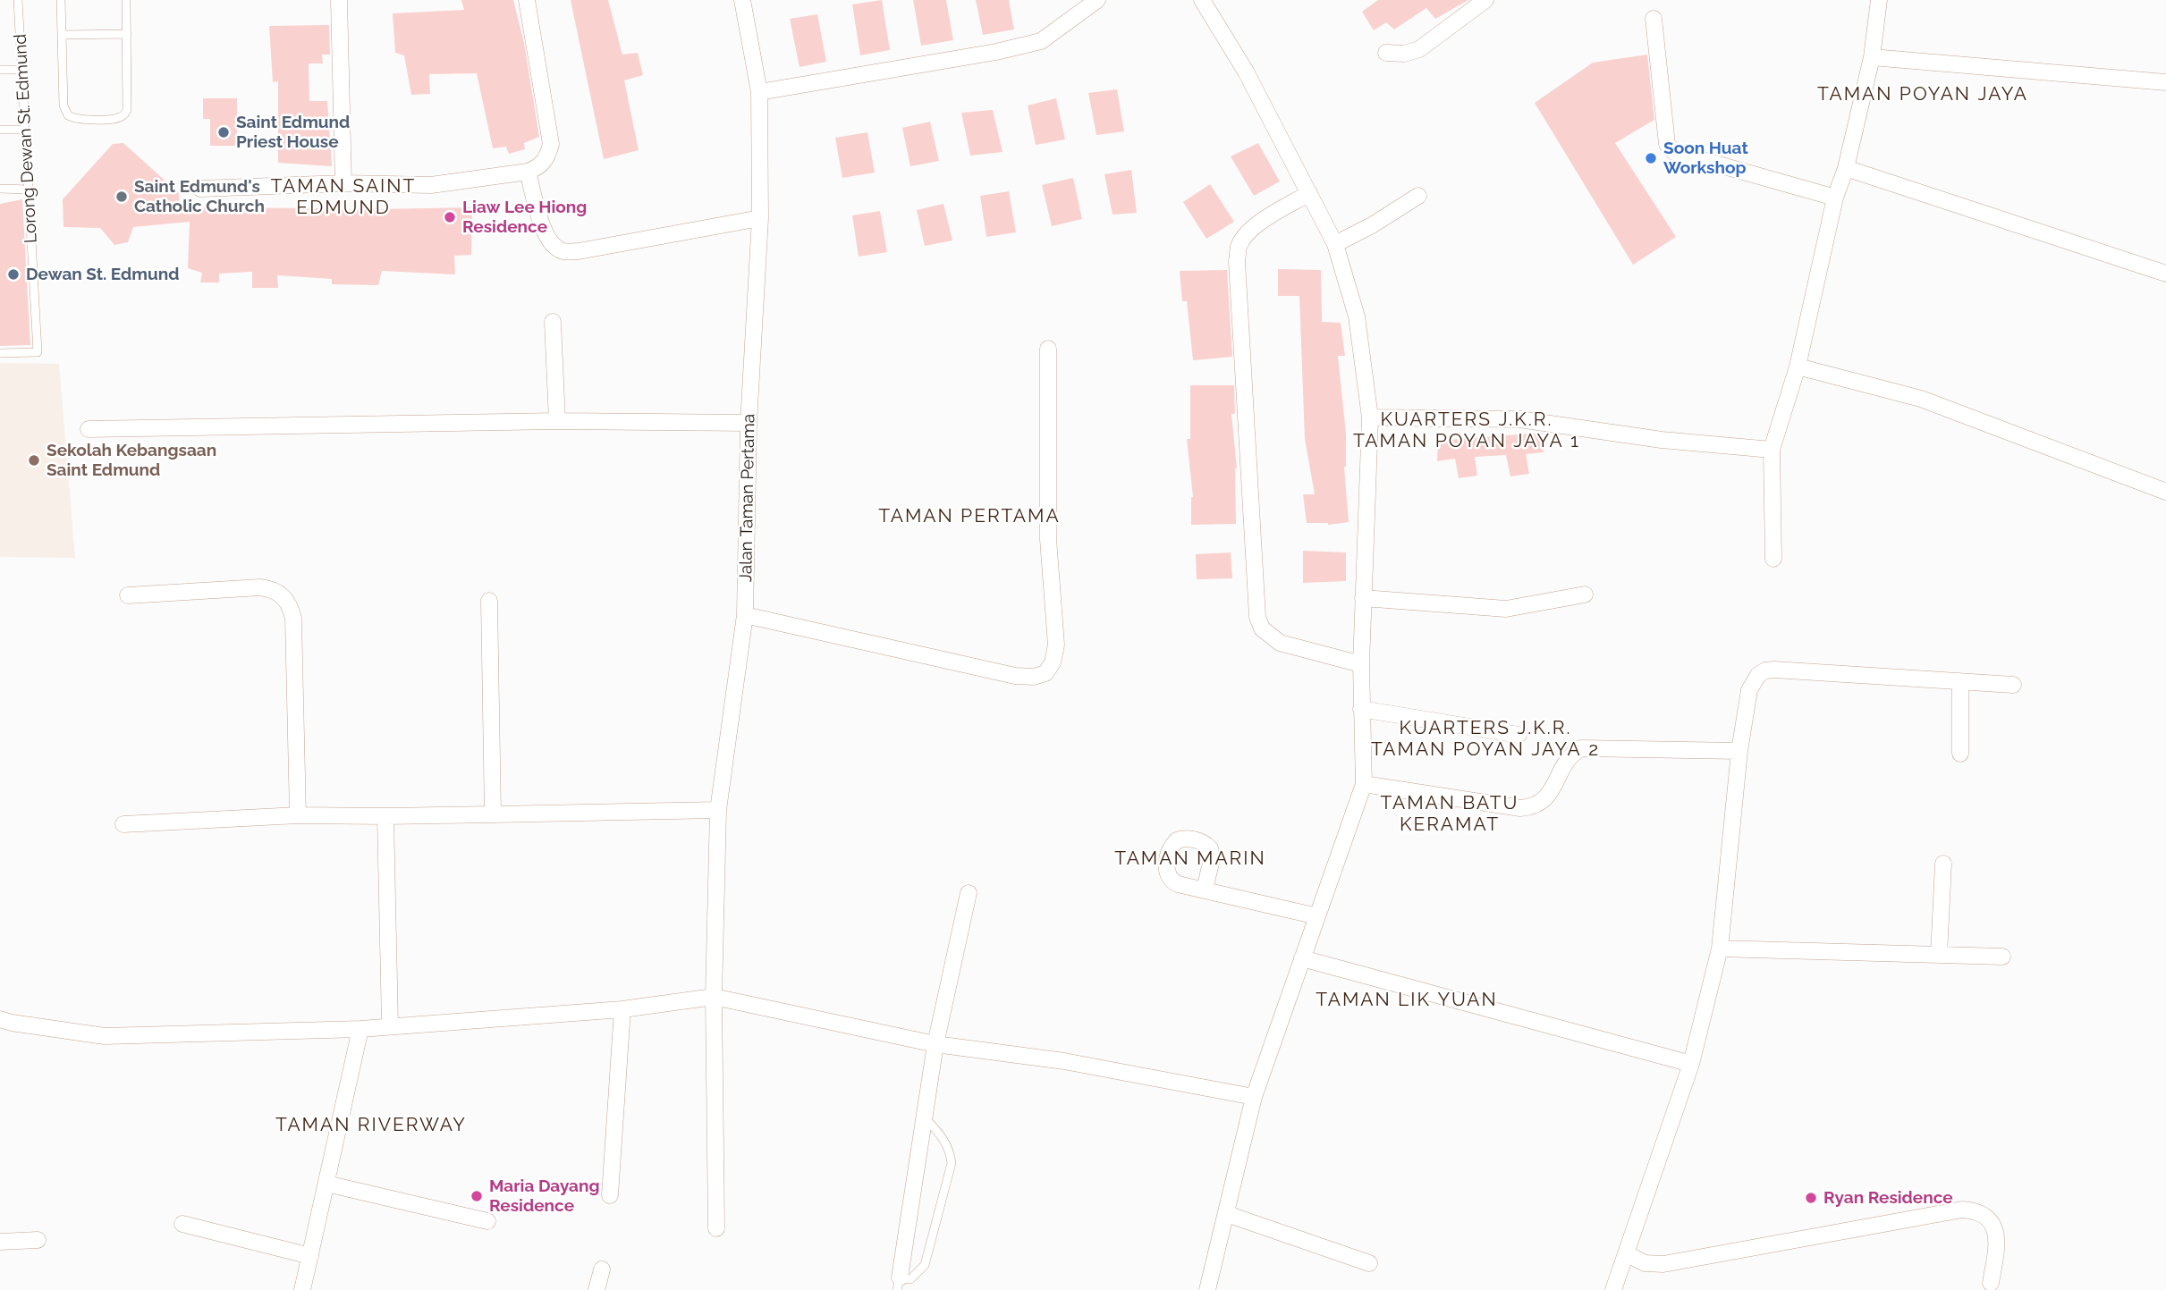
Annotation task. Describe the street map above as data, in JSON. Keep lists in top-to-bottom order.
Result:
{
  "streets": {
    "street": ["Jalan Taman Pertama"],
    "lane": ["Lorong Dewan St. Edmund"]
  },
  "districts": [
    "TAMAN POYAN JAYA",
    "TAMAN SAINT EDMUND",
    "KUARTERS J.K.R. TAMAN POYAN JAYA 1",
    "TAMAN PERTAMA",
    "KUARTERS J.K.R. TAMAN POYAN JAYA 2",
    "TAMAN BATU KERAMAT",
    "TAMAN MARIN",
    "TAMAN LIK YUAN",
    "TAMAN RIVERWAY"
  ],
  "places": [
    "Saint Edmund Priest House",
    "Soon Huat Workshop",
    "Saint Edmund's Catholic Church",
    "Liaw Lee Hiong Residence",
    "Dewan St. Edmund",
    "Sekolah Kebangsaan Saint Edmund",
    "Maria Dayang Residence",
    "Ryan Residence"
  ]
}
